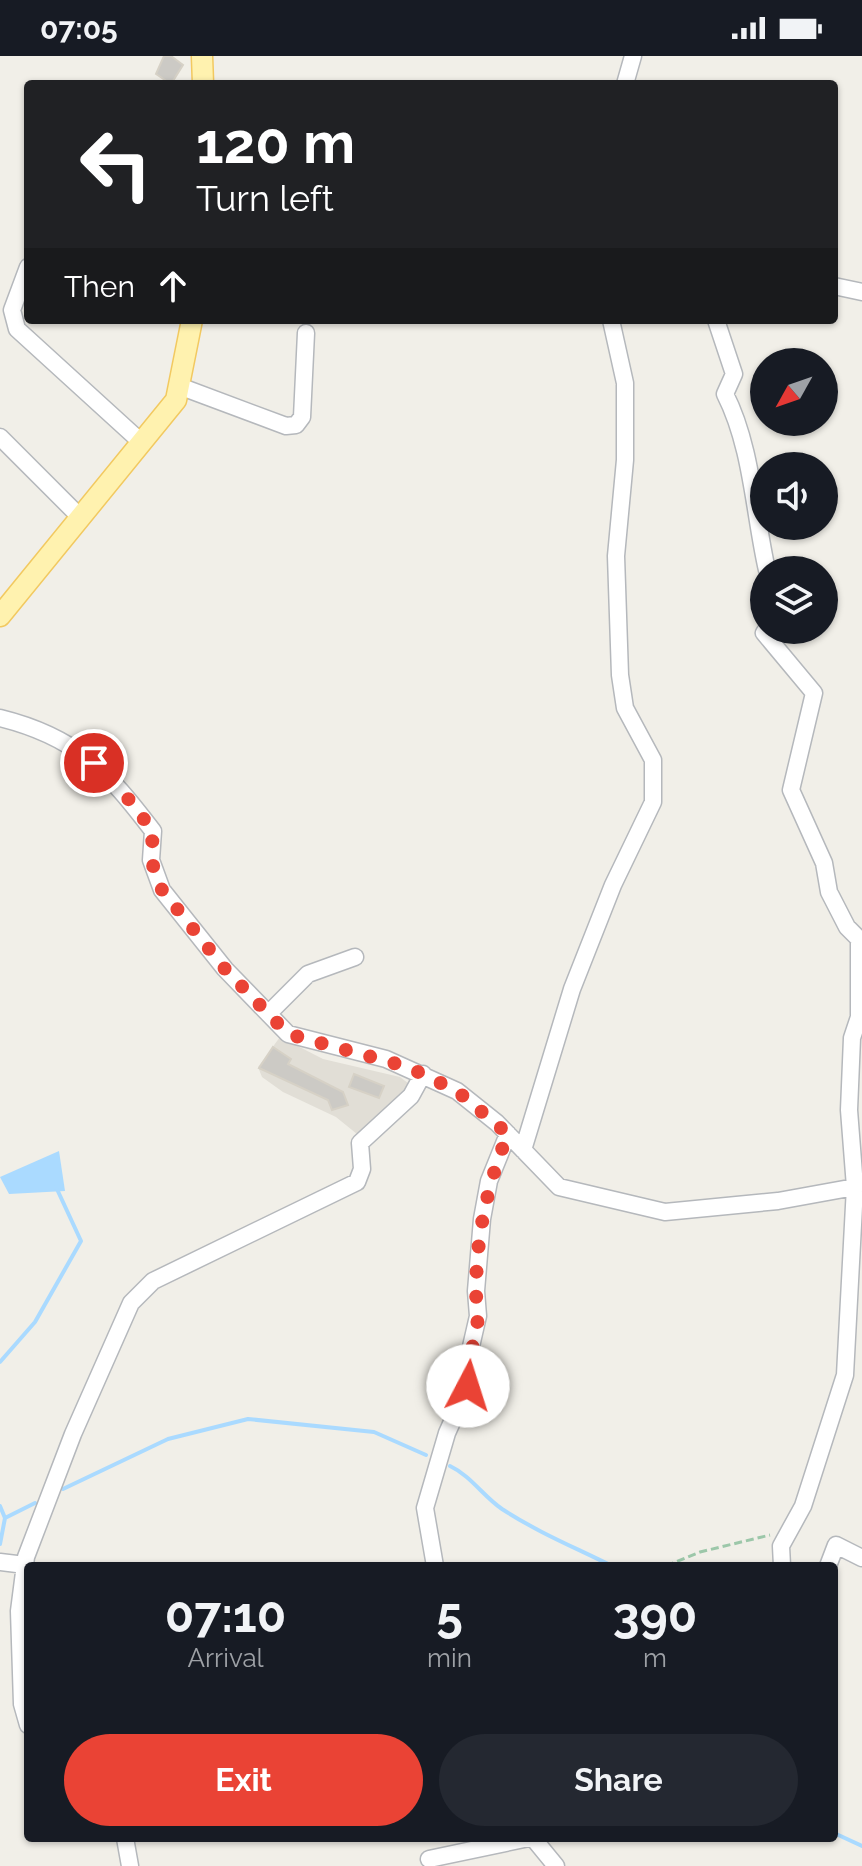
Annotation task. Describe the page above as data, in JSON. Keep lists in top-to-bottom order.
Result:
{
  "north": "bottom left",
  "page": {
    "status": "07:05",
    "turn": ["120 m", "Turn left"],
    "then": "Then",
    "eta": [
      "07:10",
      "Arrival",
      "5",
      "min",
      "390",
      "m"
    ],
    "buttons": ["Exit", "Share"]
  }
}
